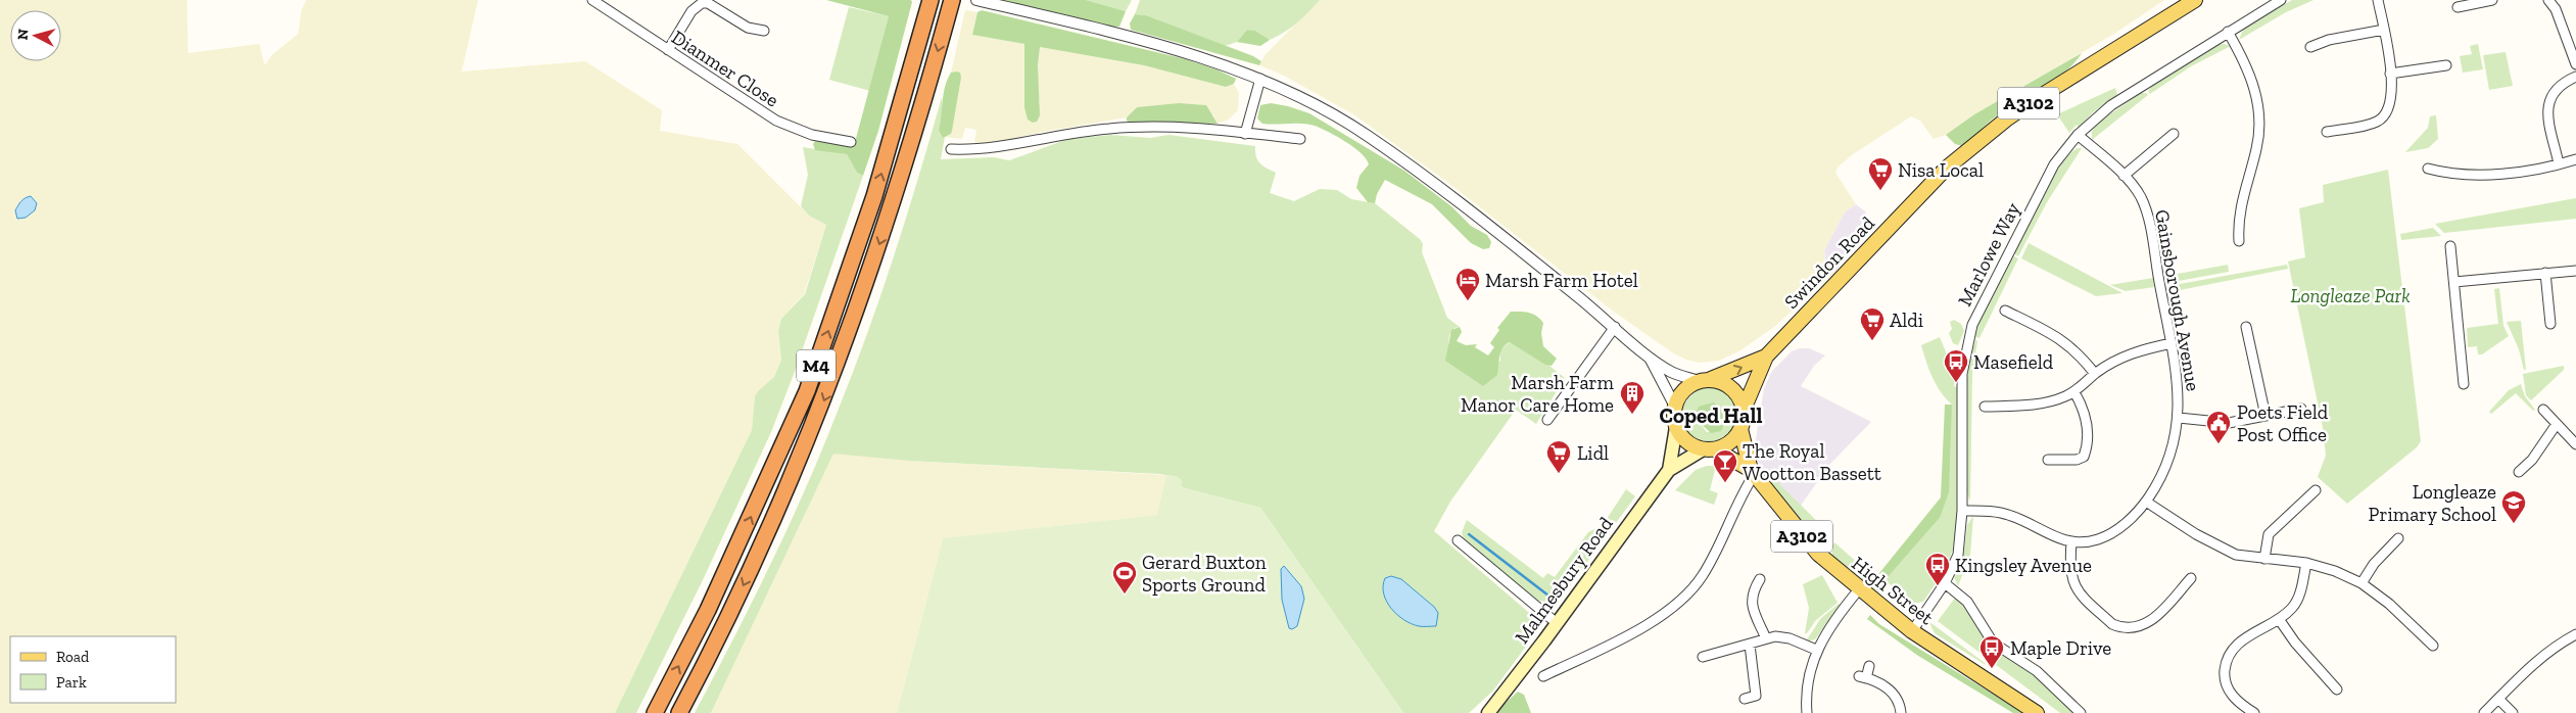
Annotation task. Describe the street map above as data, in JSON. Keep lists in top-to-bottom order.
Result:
{
  "streets": {
    "highway": ["M4"],
    "main road": [
      "A3102",
      "Swindon Road",
      "Malmesbury Road",
      "High Street"
    ],
    "street": ["Dianmer Close", "Marlowe Way", "Gainsborough Avenue"]
  },
  "crossings": [
    ["A3102", "Swindon Road"],
    ["A3102", "High Street"],
    ["Marlowe Way", "Gainsborough Avenue"],
    ["Marlowe Way", "High Street"],
    ["Swindon Road", "High Street"]
  ],
  "districts": ["Coped Hall"],
  "parks": ["Longleaze Park"],
  "places": {
    "supermarket": ["Nisa Local", "Aldi", "Lidl"],
    "hotel": ["Marsh Farm Hotel"],
    "bus stop": ["Masefield", "Kingsley Avenue", "Maple Drive"],
    "building": ["Marsh Farm Manor Care Home"],
    "public building": ["Poets Field Post Office"],
    "bar": ["The Royal Wootton Bassett"],
    "school or university": ["Longleaze Primary School"],
    "sports": ["Gerard Buxton Sports Ground"]
  },
  "legend": ["Road", "Park"],
  "north": "left"
}
